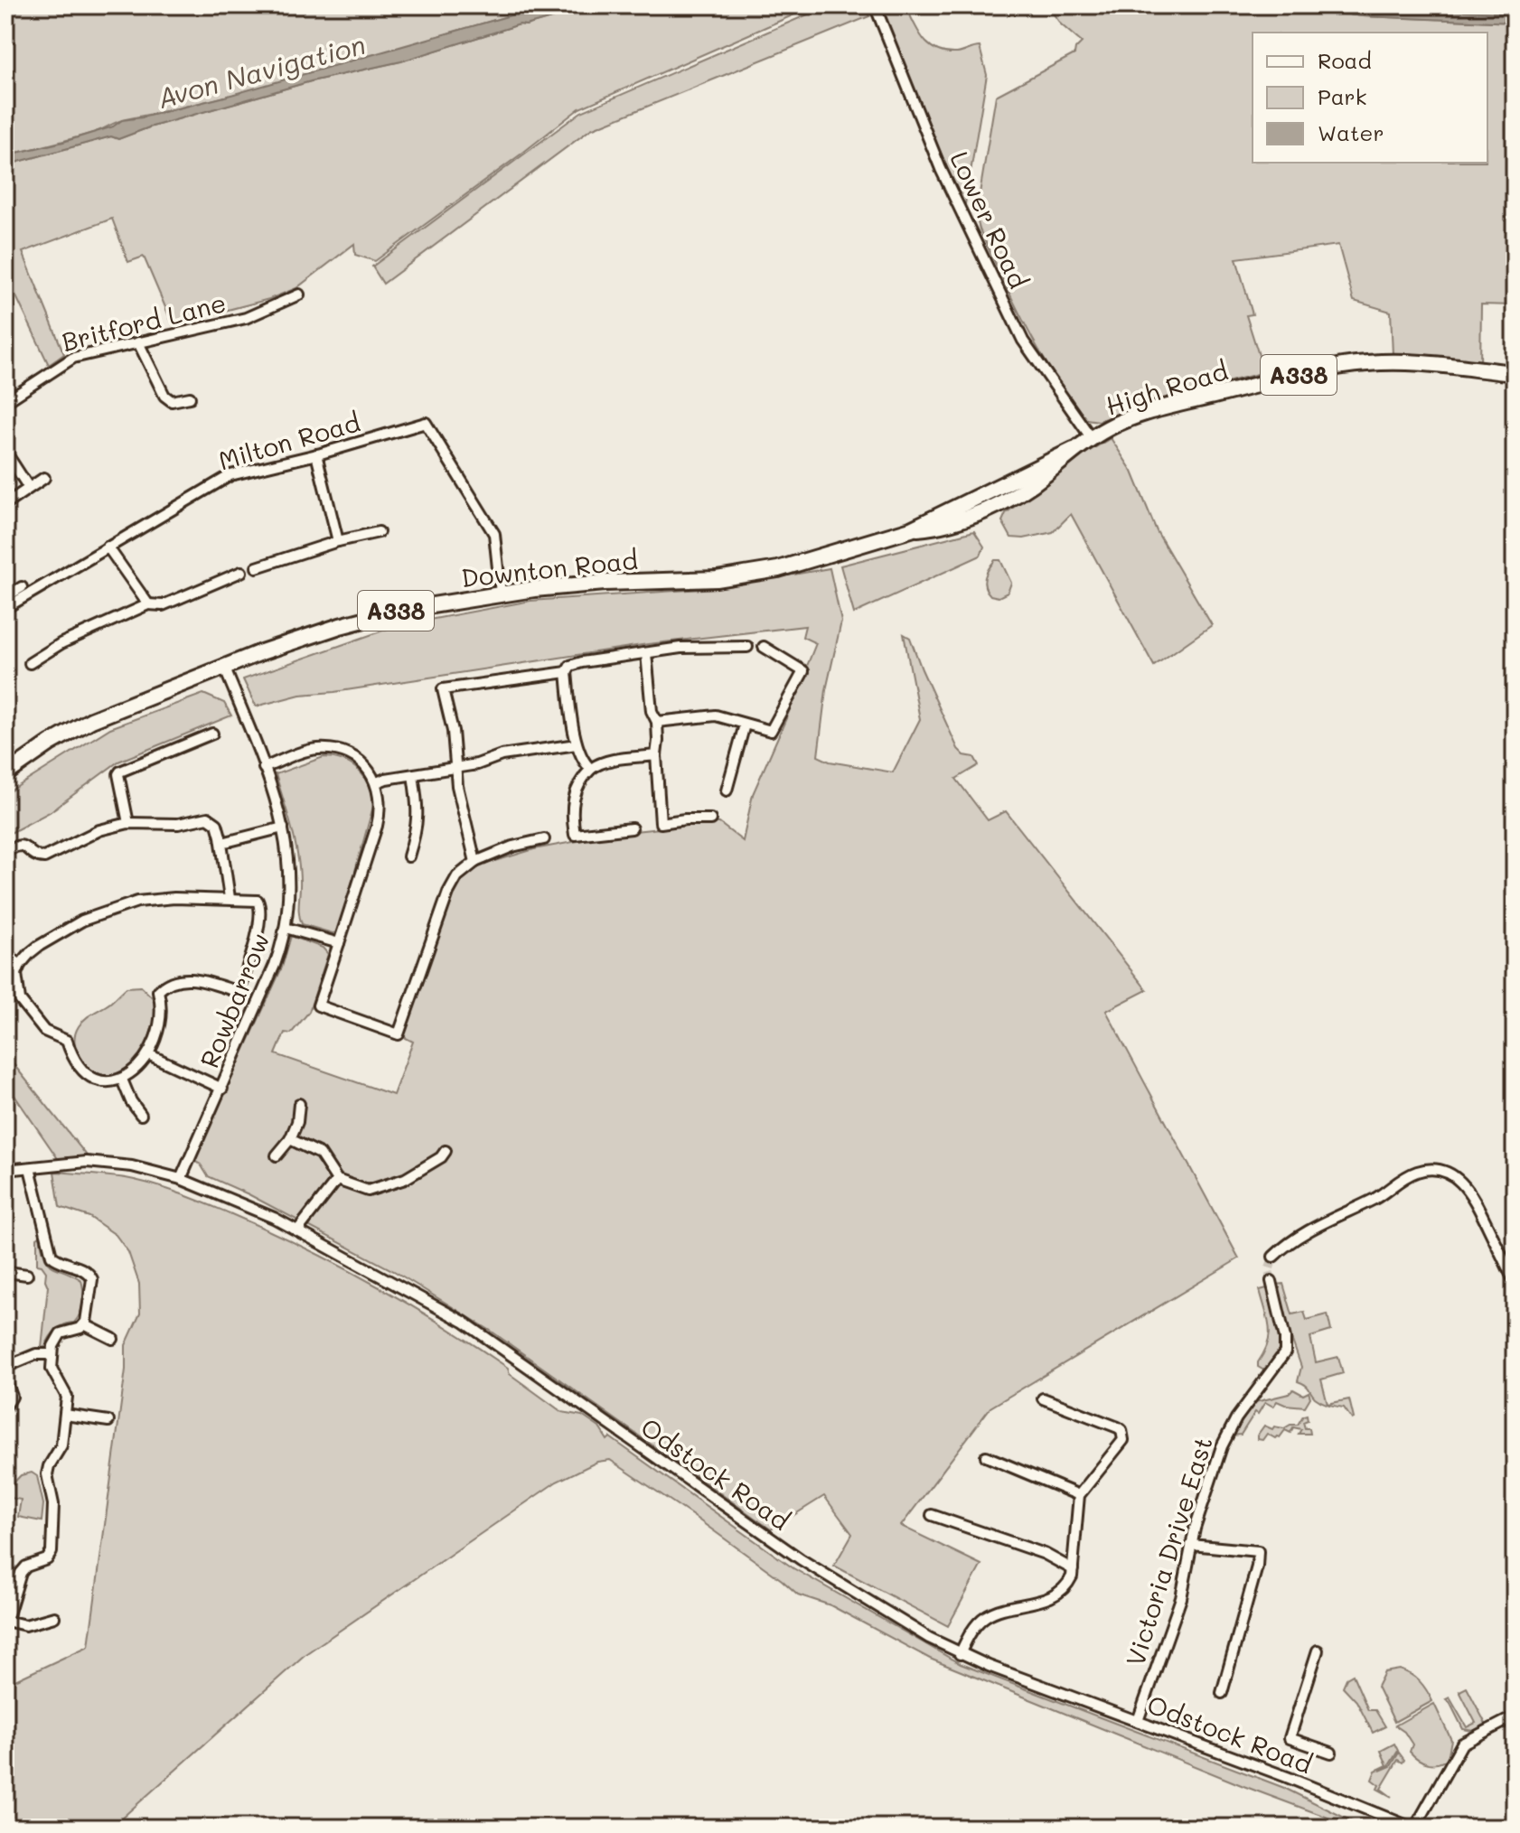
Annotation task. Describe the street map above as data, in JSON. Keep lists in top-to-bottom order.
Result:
{
  "streets": {
    "highway": ["A338", "High Road", "Downton Road"],
    "street": [
      "Lower Road",
      "Britford Lane",
      "Milton Road",
      "Rowbarrow",
      "Odstock Road",
      "Victoria Drive East"
    ]
  },
  "crossings": [
    ["Lower Road", "High Road"],
    ["Lower Road", "Downton Road"],
    ["High Road", "Downton Road"],
    ["Milton Road", "Downton Road"],
    ["Downton Road", "Rowbarrow"],
    ["Rowbarrow", "Odstock Road"],
    ["Odstock Road", "Victoria Drive East"]
  ],
  "water": ["Avon Navigation"],
  "legend": ["Road", "Park", "Water"]
}
